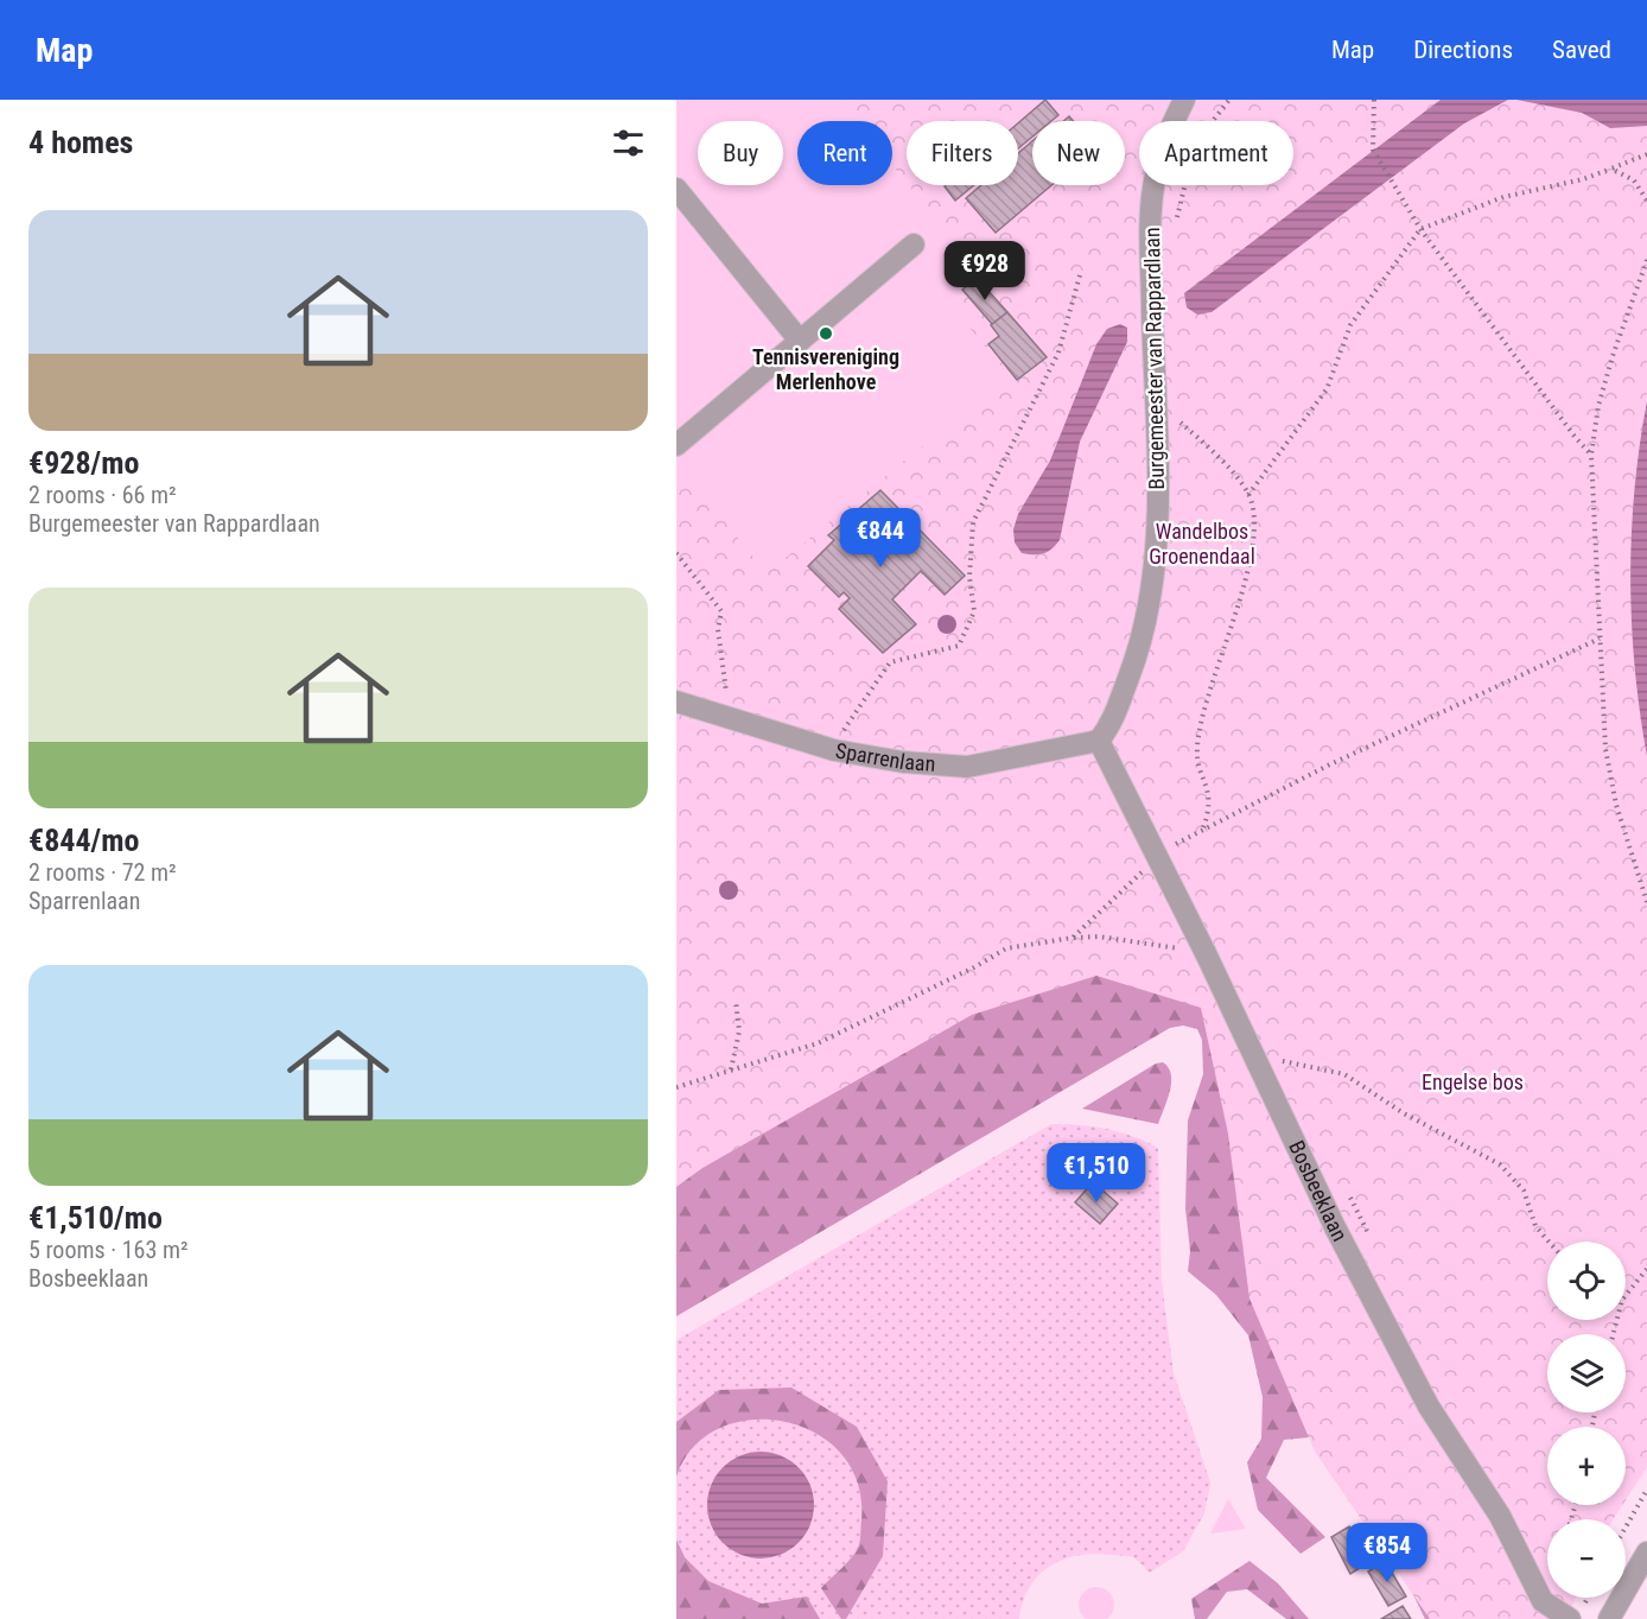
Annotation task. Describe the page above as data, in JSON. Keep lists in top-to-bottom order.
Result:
{
  "streets": {
    "street": ["Burgemeester van Rappardlaan", "Sparrenlaan", "Bosbeeklaan"]
  },
  "crossings": [
    ["Burgemeester van Rappardlaan", "Sparrenlaan"],
    ["Burgemeester van Rappardlaan", "Bosbeeklaan"],
    ["Sparrenlaan", "Bosbeeklaan"]
  ],
  "parks": ["Wandelbos Groenendaal", "Engelse bos"],
  "places": ["Tennisvereniging Merlenhove"],
  "page": {
    "header": "Map",
    "nav": ["Map", "Directions", "Saved"],
    "heading": "4 homes",
    "chip": [
      "Buy",
      "Rent",
      "Filters",
      "New",
      "Apartment"
    ],
    "list": [
      {
        "name": "€928/mo",
        "note": "2 rooms · 66 m² · Burgemeester van Rappardlaan"
      },
      {
        "name": "€844/mo",
        "note": "2 rooms · 72 m² · Sparrenlaan"
      },
      {
        "name": "€1,510/mo",
        "note": "5 rooms · 163 m² · Bosbeeklaan"
      }
    ],
    "price": [
      "€928",
      "€844",
      "€1,510",
      "€854"
    ],
    "map_buttons": ["+", "−"]
  }
}
